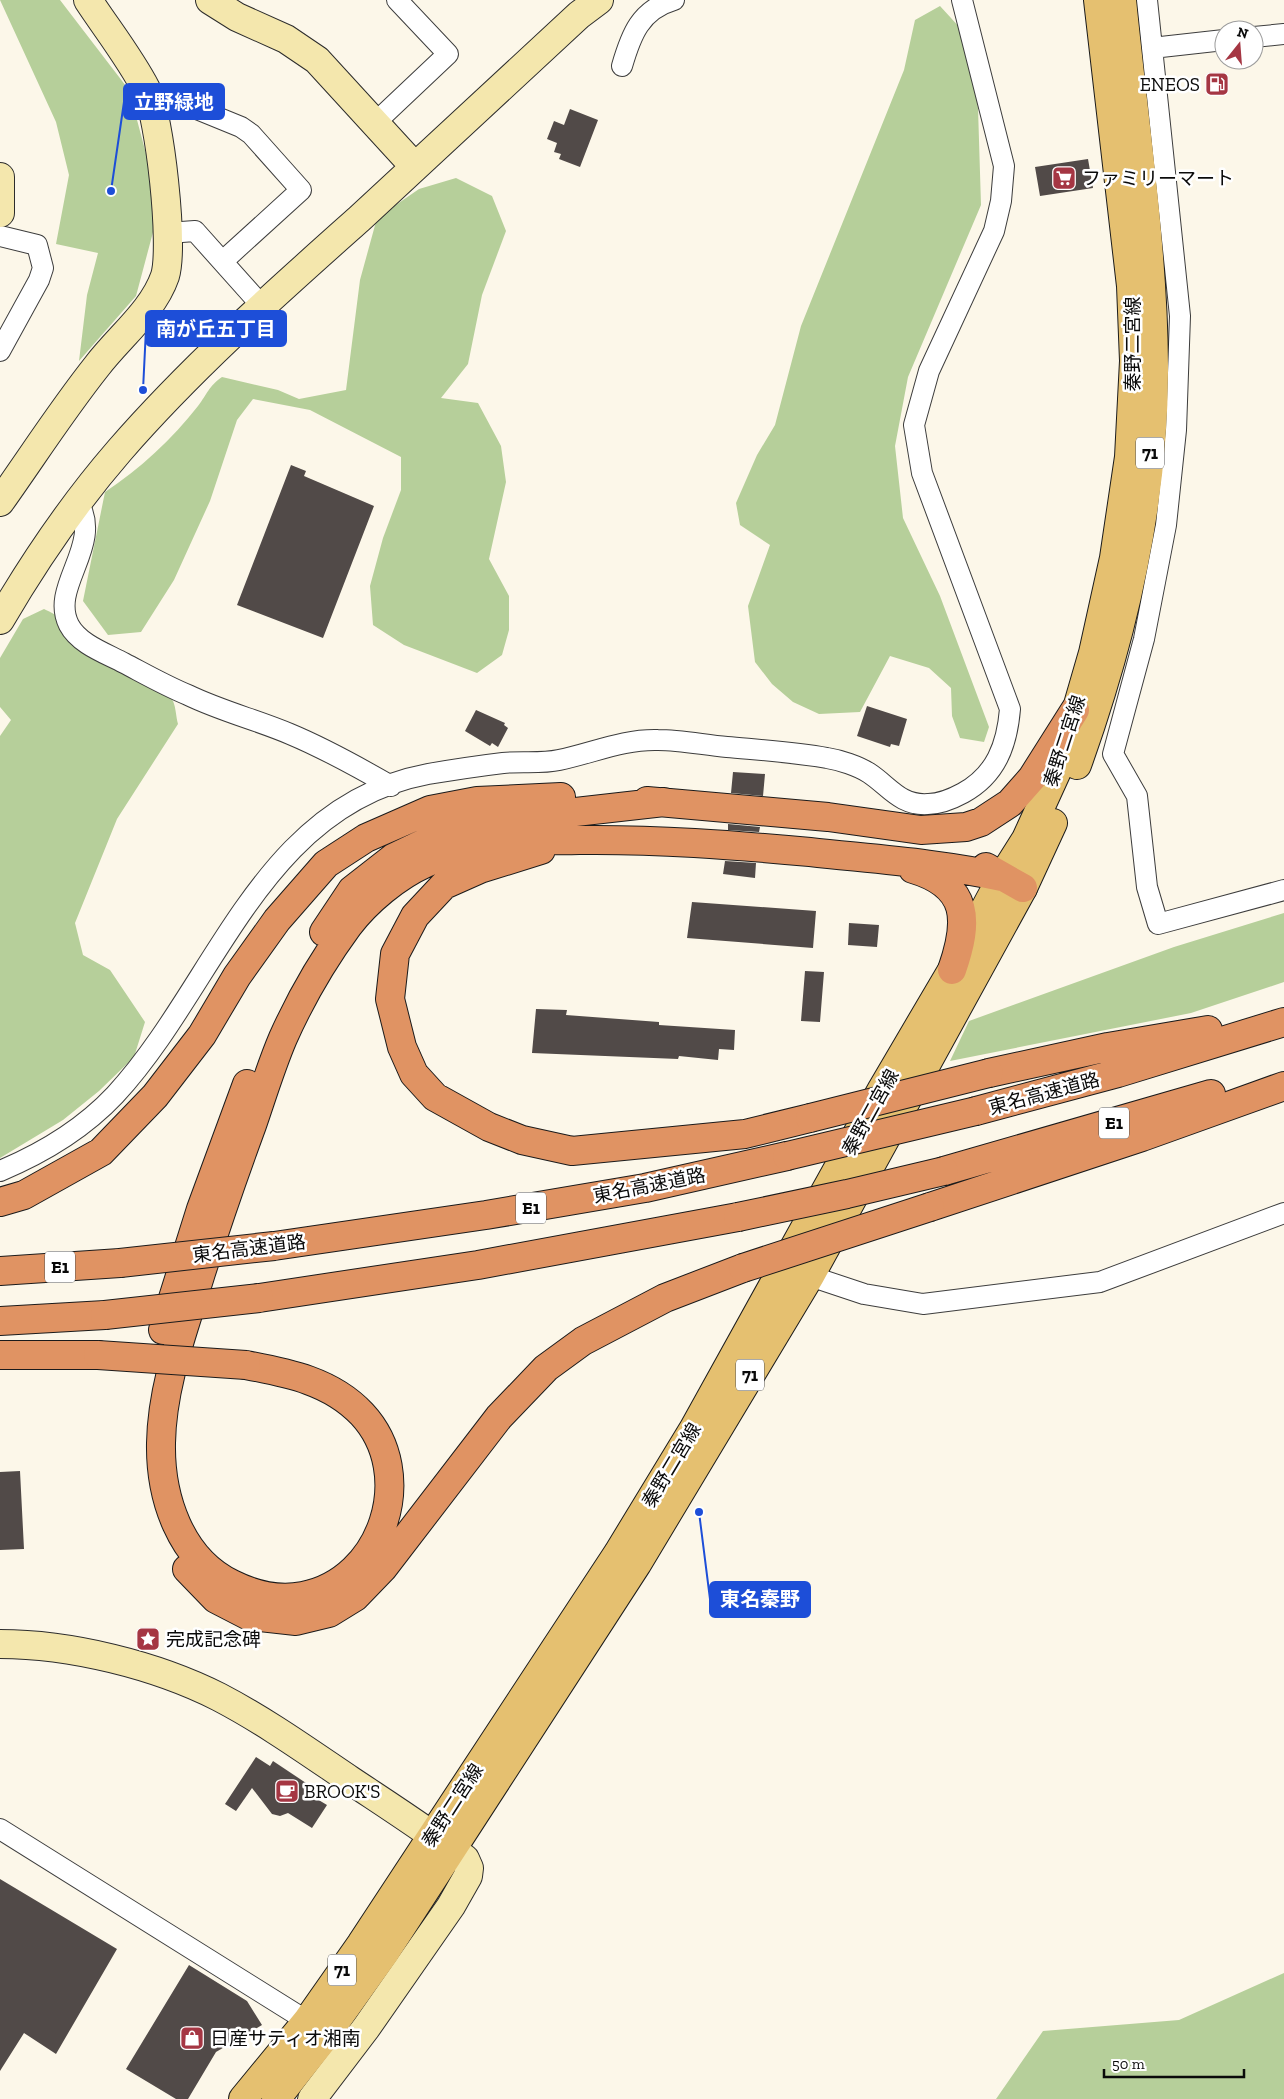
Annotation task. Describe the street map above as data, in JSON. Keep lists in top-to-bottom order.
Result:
{
  "streets": {
    "highway": ["東名高速道路", "E1"],
    "main road": ["秦野二宮線", "71"]
  },
  "places": {
    "fuel station": ["ENEOS"],
    "supermarket": ["ファミリーマート"],
    "other": ["立野緑地", "南が丘五丁目", "東名秦野"],
    "place": ["完成記念碑"],
    "cafe": ["BROOK'S"],
    "shop": ["日産サティオ湘南"]
  },
  "scale_bar": "50 m",
  "north": "top"
}
